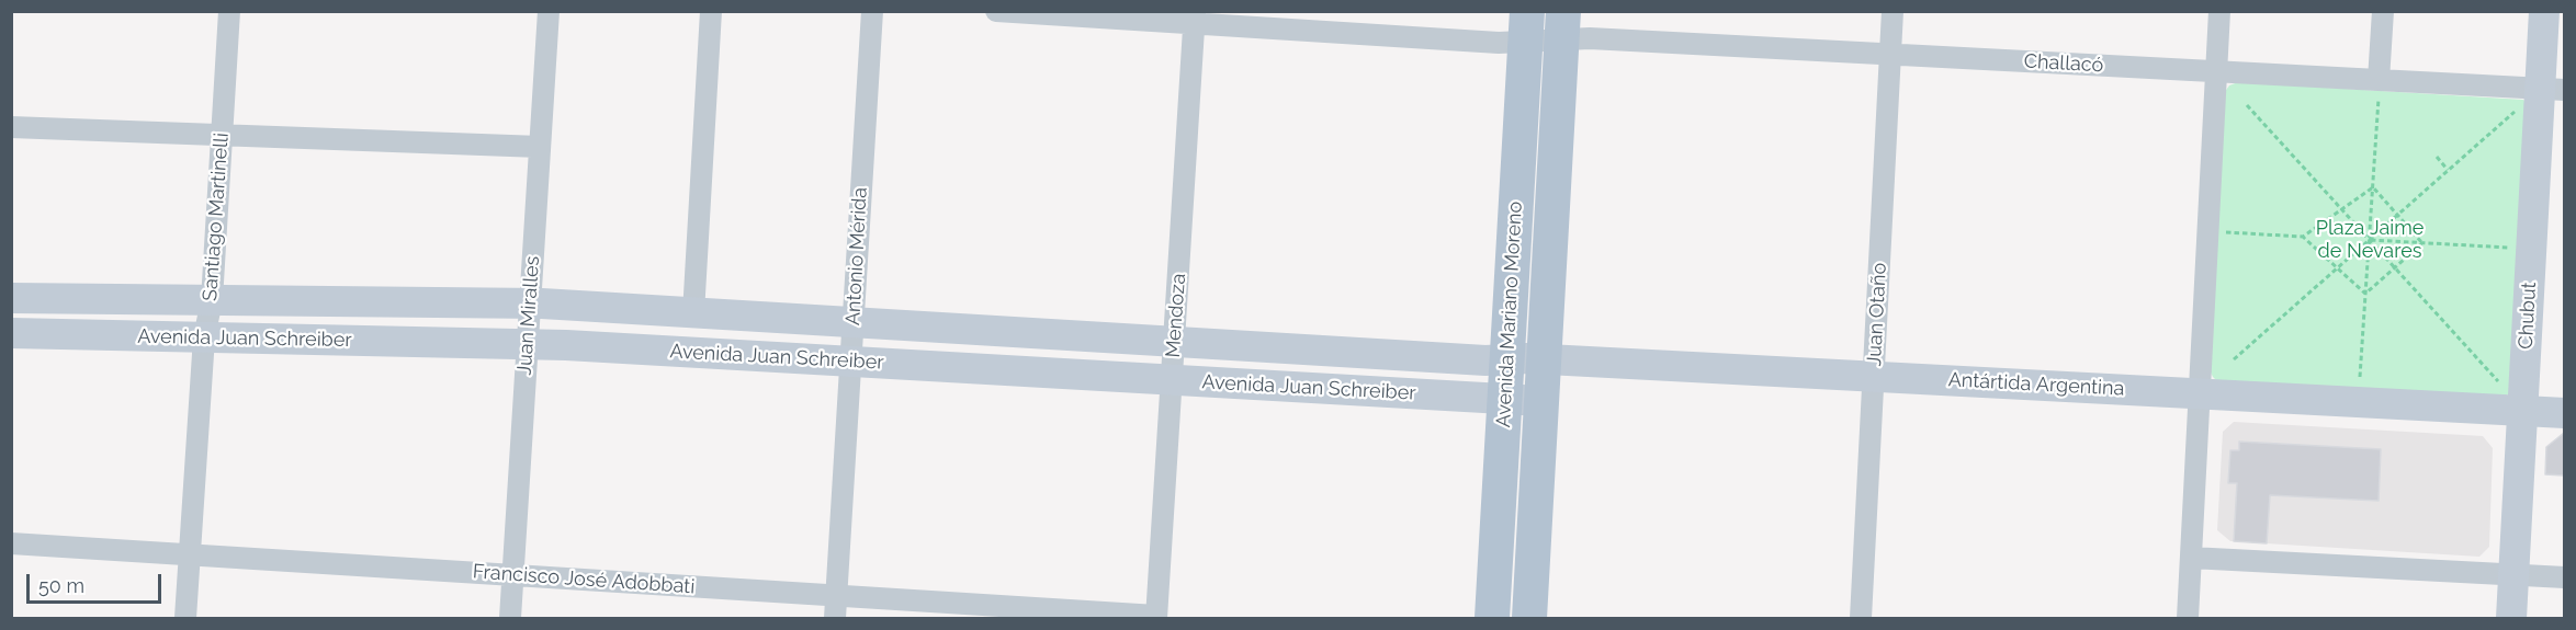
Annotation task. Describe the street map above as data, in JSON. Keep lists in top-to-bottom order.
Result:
{
  "streets": {
    "main road": [
      "Avenida Mariano Moreno",
      "Chubut",
      "Avenida Juan Schreiber",
      "Antártida Argentina"
    ],
    "street": [
      "Challacó",
      "Santiago Martinelli",
      "Antonio Mérida",
      "Juan Otaño",
      "Juan Miralles",
      "Mendoza",
      "Francisco José Adobbati"
    ]
  },
  "crossings": [
    ["Challacó", "Avenida Mariano Moreno"],
    ["Challacó", "Juan Otaño"],
    ["Challacó", "Mendoza"],
    ["Challacó", "Chubut"],
    ["Santiago Martinelli", "Avenida Juan Schreiber"],
    ["Santiago Martinelli", "Francisco José Adobbati"],
    ["Antonio Mérida", "Avenida Juan Schreiber"],
    ["Antonio Mérida", "Francisco José Adobbati"],
    ["Avenida Mariano Moreno", "Avenida Juan Schreiber"],
    ["Avenida Mariano Moreno", "Antártida Argentina"],
    ["Juan Otaño", "Antártida Argentina"],
    ["Juan Miralles", "Avenida Juan Schreiber"],
    ["Juan Miralles", "Francisco José Adobbati"],
    ["Mendoza", "Avenida Juan Schreiber"],
    ["Mendoza", "Francisco José Adobbati"],
    ["Chubut", "Antártida Argentina"],
    ["Avenida Juan Schreiber", "Antártida Argentina"]
  ],
  "parks": ["Plaza Jaime de Nevares"],
  "scale_bar": "50 m"
}
